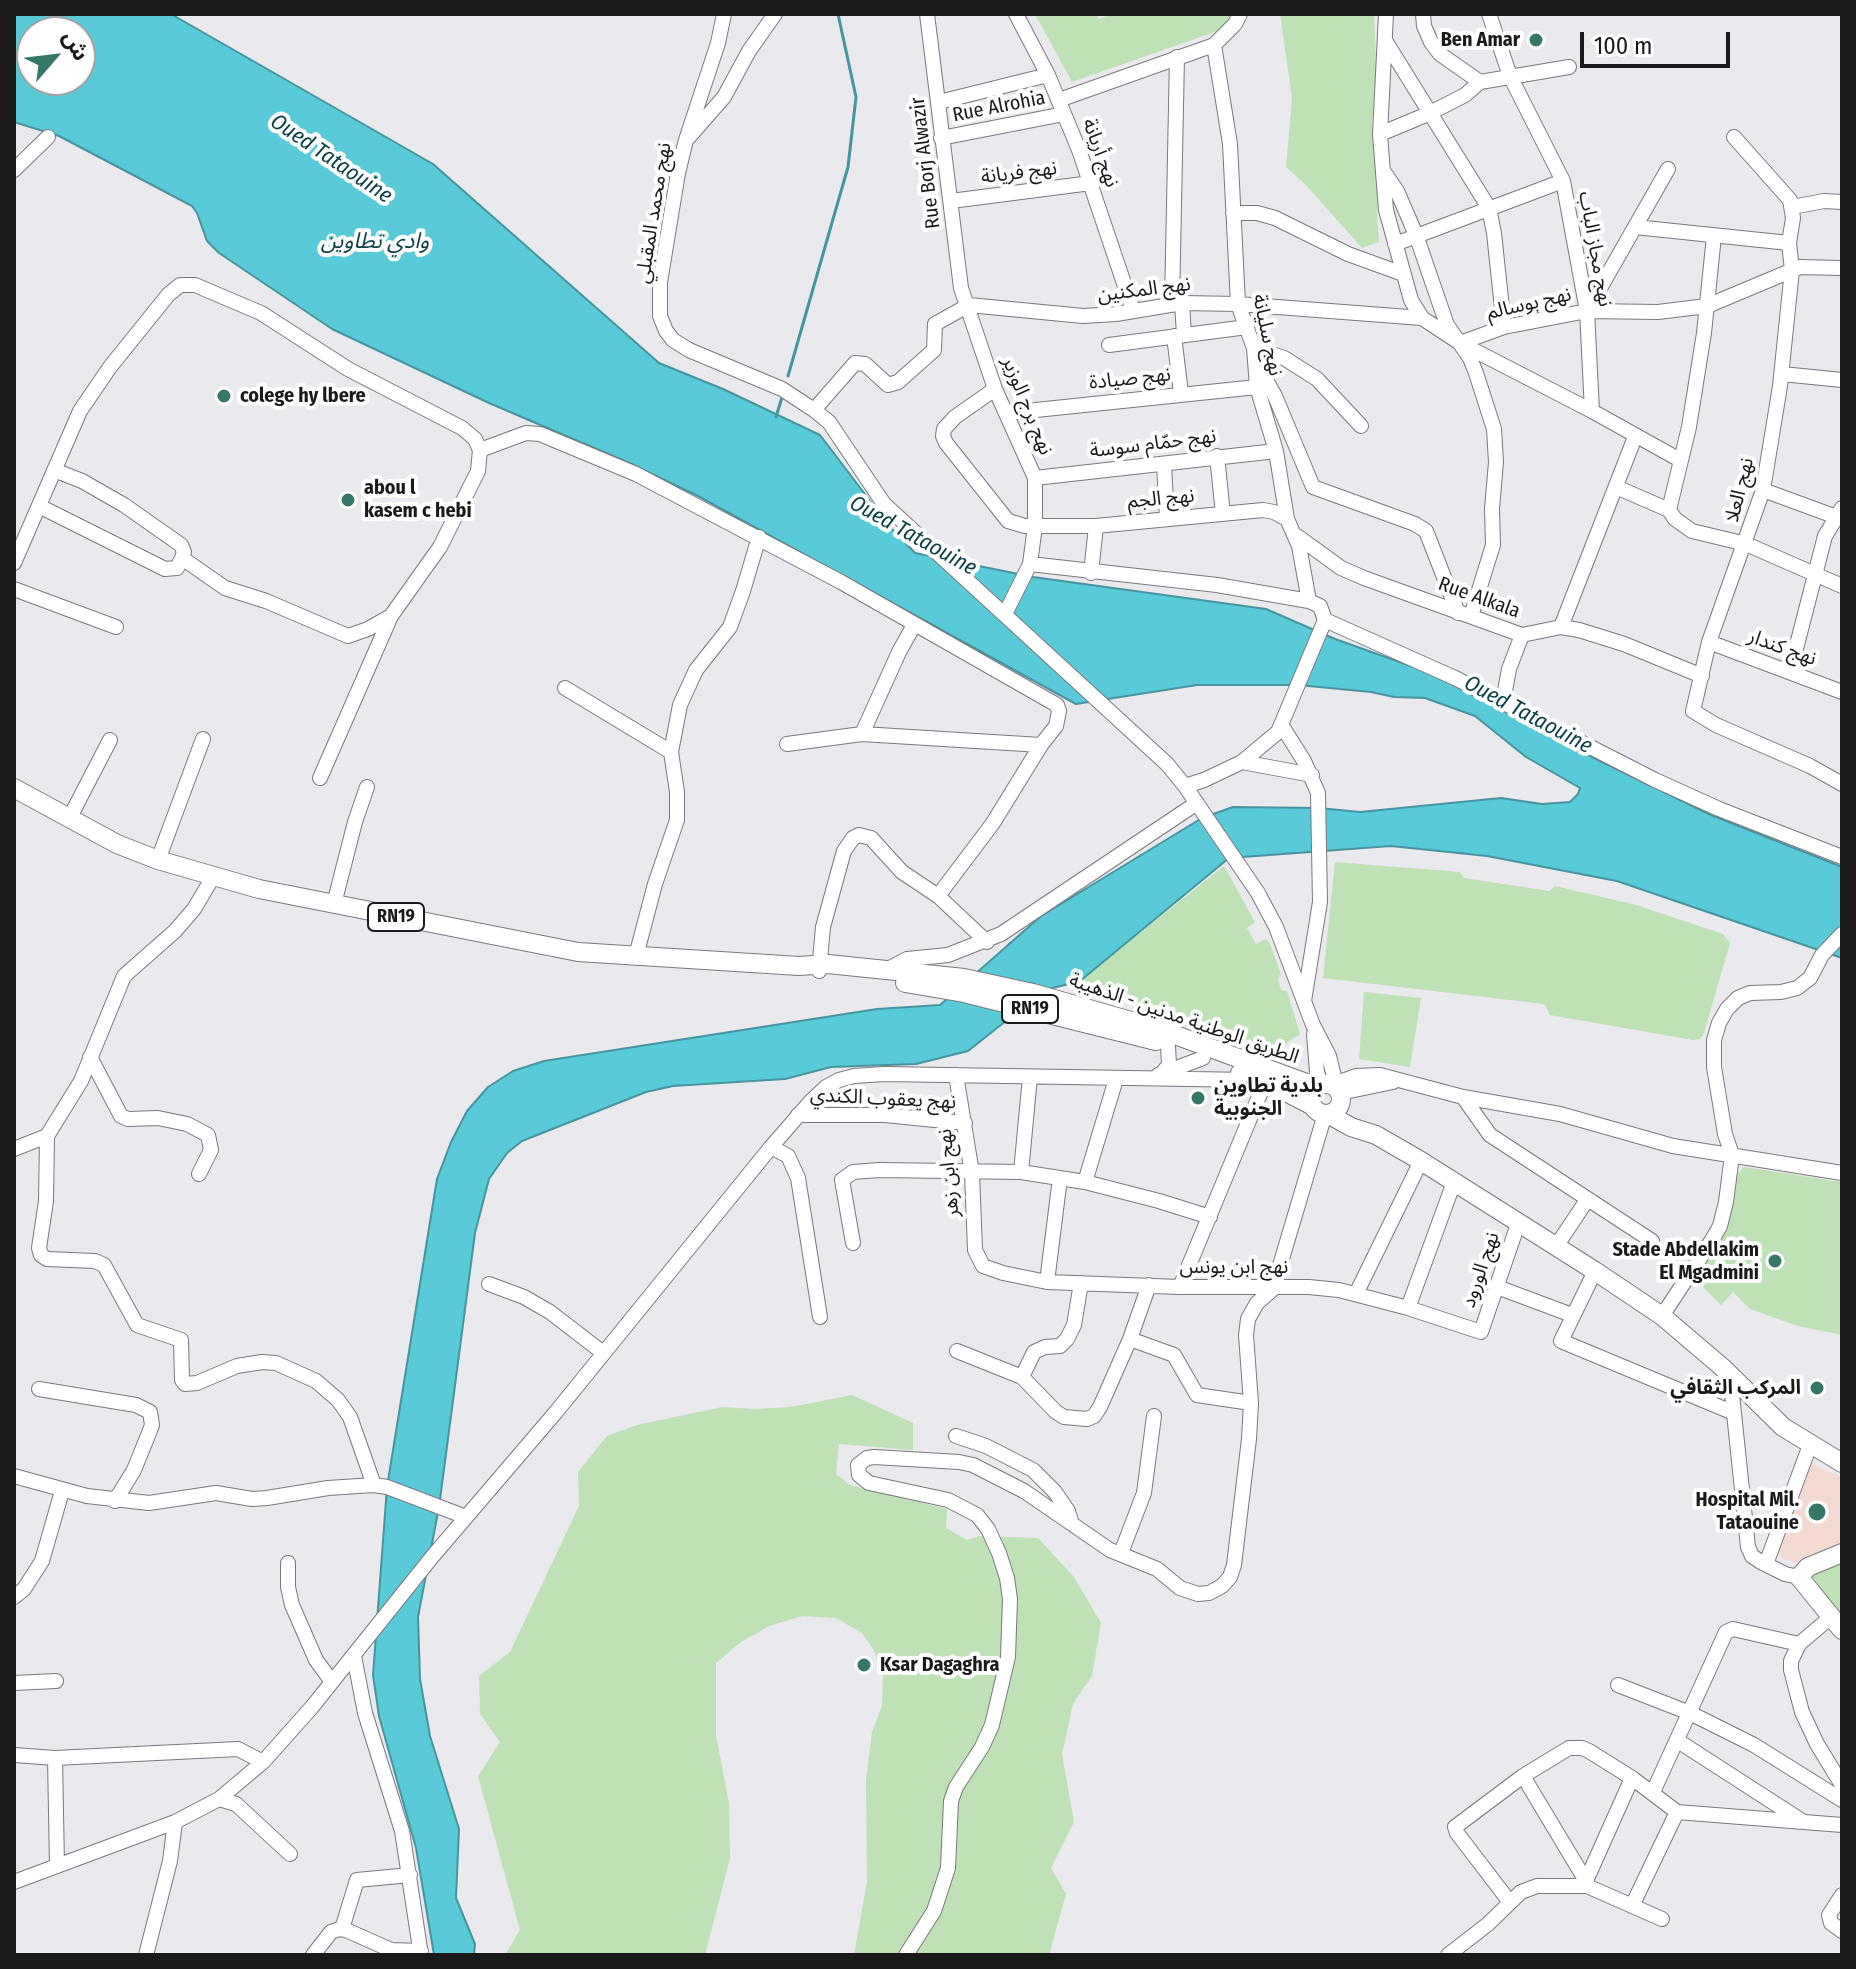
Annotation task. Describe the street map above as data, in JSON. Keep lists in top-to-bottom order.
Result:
{
  "streets": {
    "main road": ["RN19", "الطريق الوطنية مدنين - الذهيبة"],
    "street": [
      "Rue Alrohia",
      "نهج أريانة",
      "Rue Borj Alwazir",
      "نهج فريانة",
      "نهج محمد المقبلي",
      "نهج مجاز الباب",
      "نهج المكنين",
      "نهج بوسالم",
      "نهج سليانة",
      "نهج صيادة",
      "نهج برج الوزير",
      "نهج حمّام سوسة",
      "نهج العلا",
      "نهج الجم",
      "Rue Alkala",
      "نهج كندار",
      "نهج يعقوب الكندي",
      "نهج ابن زهر",
      "نهج ابن يونس",
      "نهج الورود"
    ]
  },
  "crossings": [
    ["Rue Alrohia", "نهج أريانة"],
    ["Rue Alrohia", "Rue Borj Alwazir"],
    ["Rue Alrohia", "نهج سليانة"],
    ["نهج أريانة", "نهج فريانة"],
    ["نهج أريانة", "نهج المكنين"],
    ["Rue Borj Alwazir", "نهج فريانة"],
    ["Rue Borj Alwazir", "نهج المكنين"],
    ["Rue Borj Alwazir", "نهج برج الوزير"],
    ["نهج محمد المقبلي", "الطريق الوطنية مدنين - الذهيبة"],
    ["نهج مجاز الباب", "نهج المكنين"],
    ["نهج مجاز الباب", "نهج بوسالم"],
    ["نهج المكنين", "نهج بوسالم"],
    ["نهج المكنين", "نهج سليانة"],
    ["نهج المكنين", "نهج برج الوزير"],
    ["نهج بوسالم", "نهج العلا"],
    ["نهج سليانة", "نهج صيادة"],
    ["نهج سليانة", "نهج حمّام سوسة"],
    ["نهج سليانة", "نهج الجم"],
    ["نهج سليانة", "Rue Alkala"],
    ["نهج صيادة", "نهج برج الوزير"],
    ["نهج برج الوزير", "نهج حمّام سوسة"],
    ["نهج برج الوزير", "نهج الجم"],
    ["نهج العلا", "Rue Alkala"],
    ["نهج العلا", "نهج كندار"],
    ["الطريق الوطنية مدنين - الذهيبة", "نهج الورود"],
    ["نهج يعقوب الكندي", "نهج ابن زهر"],
    ["نهج ابن زهر", "نهج ابن يونس"],
    ["نهج ابن يونس", "نهج الورود"]
  ],
  "water": ["Oued Tataouine", "وادي تطاوين"],
  "places": [
    "Ben Amar",
    "colege hy lbere",
    "abou l kasem c hebi",
    "بلدية تطاوين الجنوبية",
    "Stade Abdelاakim El Mgadmini",
    "المركب الثقافي",
    "Hospital Mil. Tataouine",
    "Ksar Dagaghra"
  ],
  "scale_bar": "100 m",
  "north": "top right"
}
